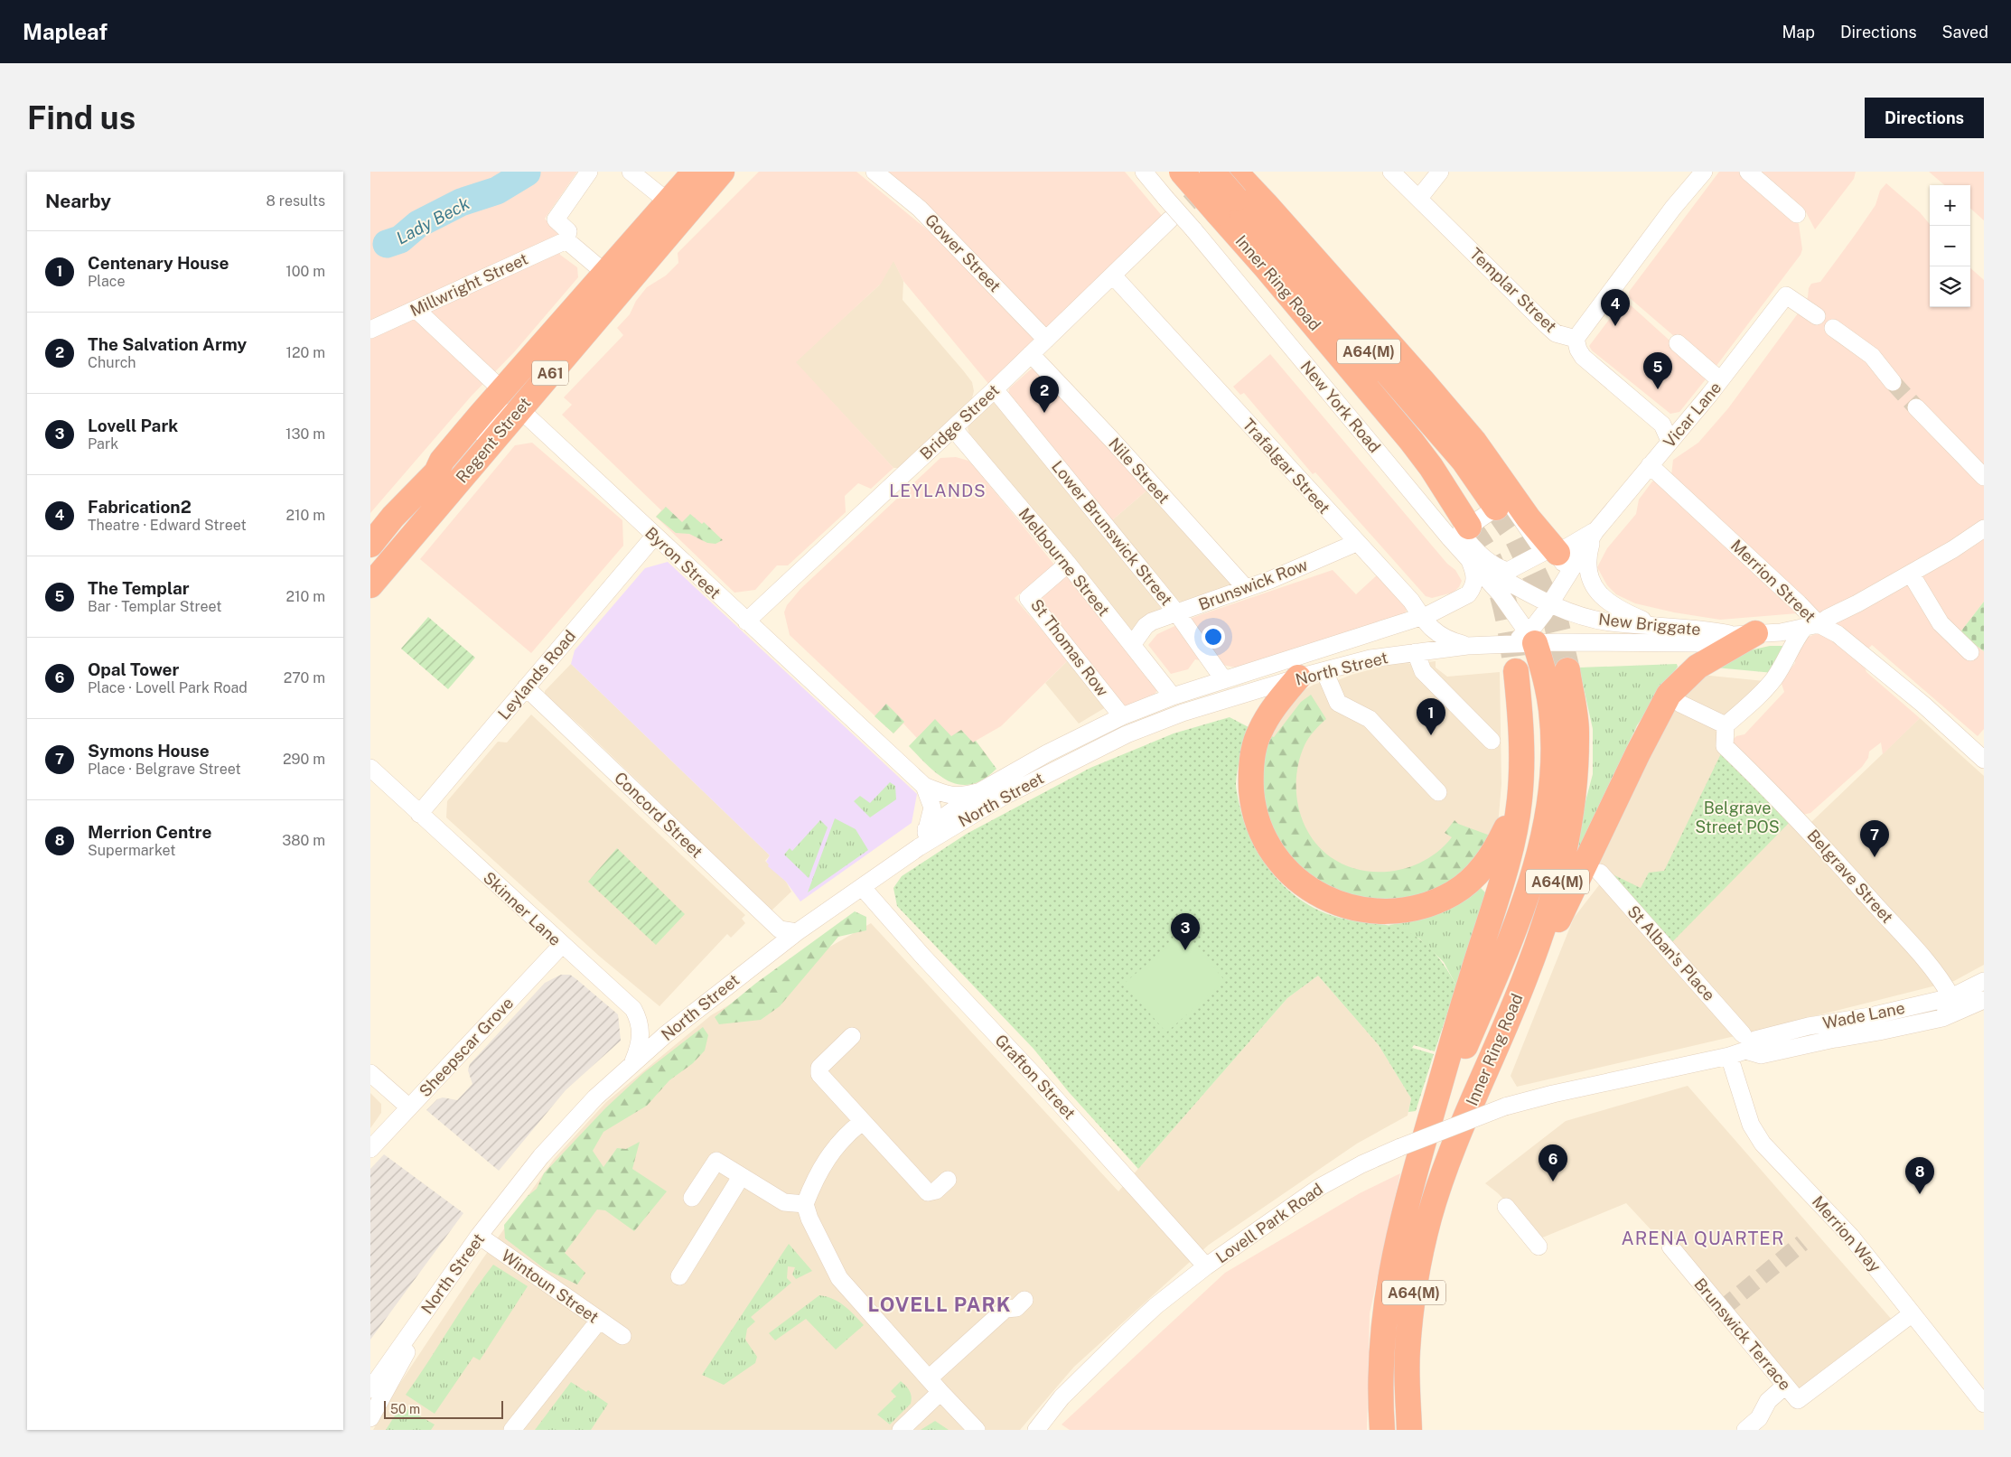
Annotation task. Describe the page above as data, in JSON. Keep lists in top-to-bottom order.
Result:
{
  "streets": {
    "highway": [
      "Inner Ring Road",
      "A64(M)",
      "A61",
      "Regent Street"
    ],
    "street": [
      "Gower Street",
      "Millwright Street",
      "Templar Street",
      "New York Road",
      "Vicar Lane",
      "Bridge Street",
      "Trafalgar Street",
      "Nile Street",
      "Lower Brunswick Street",
      "Melbourne Street",
      "Byron Street",
      "Merrion Street",
      "Brunswick Row",
      "New Briggate",
      "St Thomas Row",
      "North Street",
      "Leylands Road",
      "Concord Street",
      "Belgrave Street",
      "Skinner Lane",
      "St Alban's Place",
      "Wade Lane",
      "Sheepscar Grove",
      "Grafton Street",
      "Lovell Park Road",
      "Merrion Way",
      "Wintoun Street",
      "Brunswick Terrace"
    ]
  },
  "crossings": [
    ["Gower Street", "Bridge Street"],
    ["Inner Ring Road", "A64(M)"],
    ["Templar Street", "Vicar Lane"],
    ["A64(M)", "New York Road"],
    ["A64(M)", "Vicar Lane"],
    ["A64(M)", "New Briggate"],
    ["A64(M)", "North Street"],
    ["New York Road", "New Briggate"],
    ["New York Road", "North Street"],
    ["Vicar Lane", "Merrion Street"],
    ["Vicar Lane", "New Briggate"],
    ["Bridge Street", "Trafalgar Street"],
    ["Bridge Street", "Nile Street"],
    ["Bridge Street", "Lower Brunswick Street"],
    ["Bridge Street", "Melbourne Street"],
    ["Bridge Street", "Byron Street"],
    ["Regent Street", "Byron Street"],
    ["Trafalgar Street", "Brunswick Row"],
    ["Trafalgar Street", "North Street"],
    ["Nile Street", "Brunswick Row"],
    ["Lower Brunswick Street", "Brunswick Row"],
    ["Lower Brunswick Street", "North Street"],
    ["Melbourne Street", "Brunswick Row"],
    ["Melbourne Street", "St Thomas Row"],
    ["Melbourne Street", "North Street"],
    ["Byron Street", "North Street"],
    ["Byron Street", "Leylands Road"],
    ["Merrion Street", "New Briggate"],
    ["Merrion Street", "Belgrave Street"],
    ["New Briggate", "North Street"],
    ["New Briggate", "Belgrave Street"],
    ["St Thomas Row", "North Street"],
    ["North Street", "Concord Street"],
    ["North Street", "Skinner Lane"],
    ["North Street", "Grafton Street"],
    ["North Street", "Wintoun Street"],
    ["Leylands Road", "Concord Street"],
    ["Leylands Road", "Skinner Lane"],
    ["Belgrave Street", "Wade Lane"],
    ["Skinner Lane", "Sheepscar Grove"],
    ["St Alban's Place", "Wade Lane"],
    ["St Alban's Place", "Merrion Way"],
    ["Wade Lane", "Lovell Park Road"],
    ["Wade Lane", "Merrion Way"],
    ["Grafton Street", "Lovell Park Road"]
  ],
  "districts": ["LEYLANDS", "ARENA QUARTER", "LOVELL PARK"],
  "water": ["Lady Beck"],
  "parks": ["Belgrave Street POS"],
  "scale_bar": "50 m",
  "page": {
    "header": "Mapleaf",
    "nav": ["Map", "Directions", "Saved"],
    "buttons": "Directions",
    "title": "Find us",
    "heading": ["Nearby", "8 results"],
    "map_buttons": ["+", "−"],
    "list": [
      {
        "mark": "1",
        "name": "Centenary House",
        "note": "Place",
        "value": "100 m"
      },
      {
        "mark": "2",
        "name": "The Salvation Army",
        "note": "Church",
        "value": "120 m"
      },
      {
        "mark": "3",
        "name": "Lovell Park",
        "note": "Park",
        "value": "130 m"
      },
      {
        "mark": "4",
        "name": "Fabrication2",
        "note": "Theatre · Edward Street",
        "value": "210 m"
      },
      {
        "mark": "5",
        "name": "The Templar",
        "note": "Bar · Templar Street",
        "value": "210 m"
      },
      {
        "mark": "6",
        "name": "Opal Tower",
        "note": "Place · Lovell Park Road",
        "value": "270 m"
      },
      {
        "mark": "7",
        "name": "Symons House",
        "note": "Place · Belgrave Street",
        "value": "290 m"
      },
      {
        "mark": "8",
        "name": "Merrion Centre",
        "note": "Supermarket",
        "value": "380 m"
      }
    ],
    "pins": [
      "4",
      "5",
      "2",
      "1",
      "7",
      "3",
      "6",
      "8"
    ],
    "scale": "50 m"
  }
}
